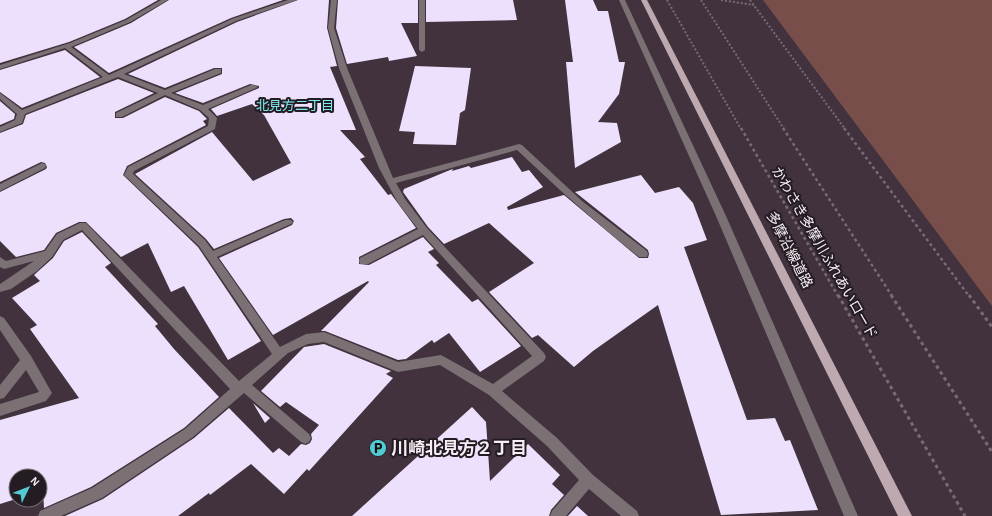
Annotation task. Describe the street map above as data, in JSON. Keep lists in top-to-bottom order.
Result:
{
  "streets": {
    "main road": ["多摩沿線道路"],
    "path": ["かわさき多摩川ふれあいロード"]
  },
  "districts": ["北見方二丁目"],
  "places": {
    "parking": ["川崎北見方２丁目"]
  },
  "north": "top right"
}
